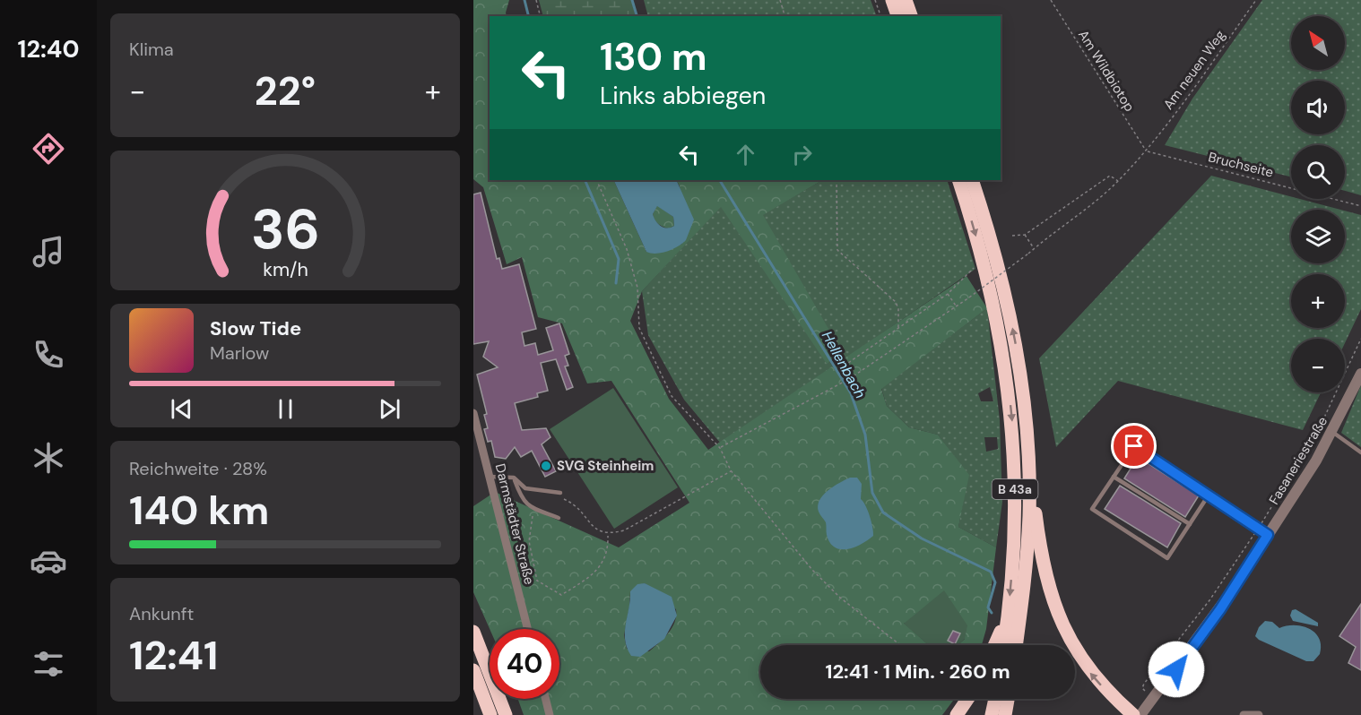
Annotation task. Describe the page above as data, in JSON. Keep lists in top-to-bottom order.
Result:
{
  "streets": {
    "highway": ["B 43a"],
    "street": ["Fasaneriestraße", "Darmstädter Straße"],
    "path": ["Am neuen Weg", "Am Wildbiotop", "Bruchseite"]
  },
  "crossings": [
    ["Am neuen Weg", "Am Wildbiotop"],
    ["Am neuen Weg", "Bruchseite"],
    ["Am Wildbiotop", "Bruchseite"]
  ],
  "water": ["Hellenbach"],
  "places": ["SVG Steinheim"],
  "north": "top left",
  "page": {
    "tabs": "12:40",
    "tile": [
      "Klima",
      ["Reichweite · 28%", "140 km"],
      ["Ankunft", "12:41"]
    ],
    "map_buttons": ["+", "−"],
    "turn": ["130 m", "Links abbiegen"],
    "heat": ["−", "22°", "+"],
    "song": ["Slow Tide", "Marlow"],
    "limit": "40",
    "trip": "12:41 · 1 Min. · 260 m",
    "gauge": ["36", "km/h"]
  }
}
